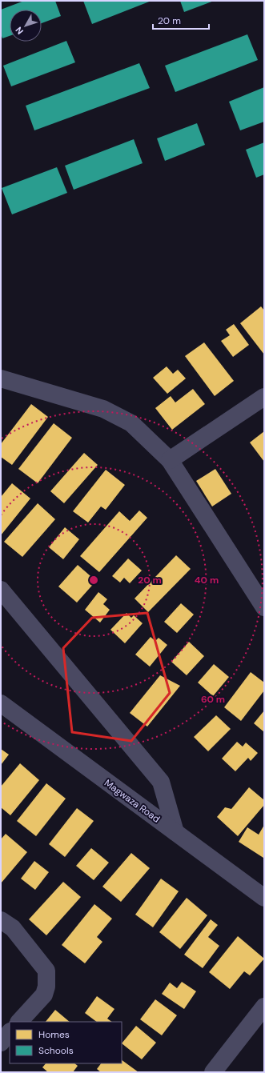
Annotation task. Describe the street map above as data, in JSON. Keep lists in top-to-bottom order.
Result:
{
  "streets": {
    "street": ["Magwaza Road"]
  },
  "legend": ["Homes", "Schools"],
  "scale_bar": "20 m",
  "north": "bottom left",
  "rings": ["20 m", "40 m", "60 m"]
}
